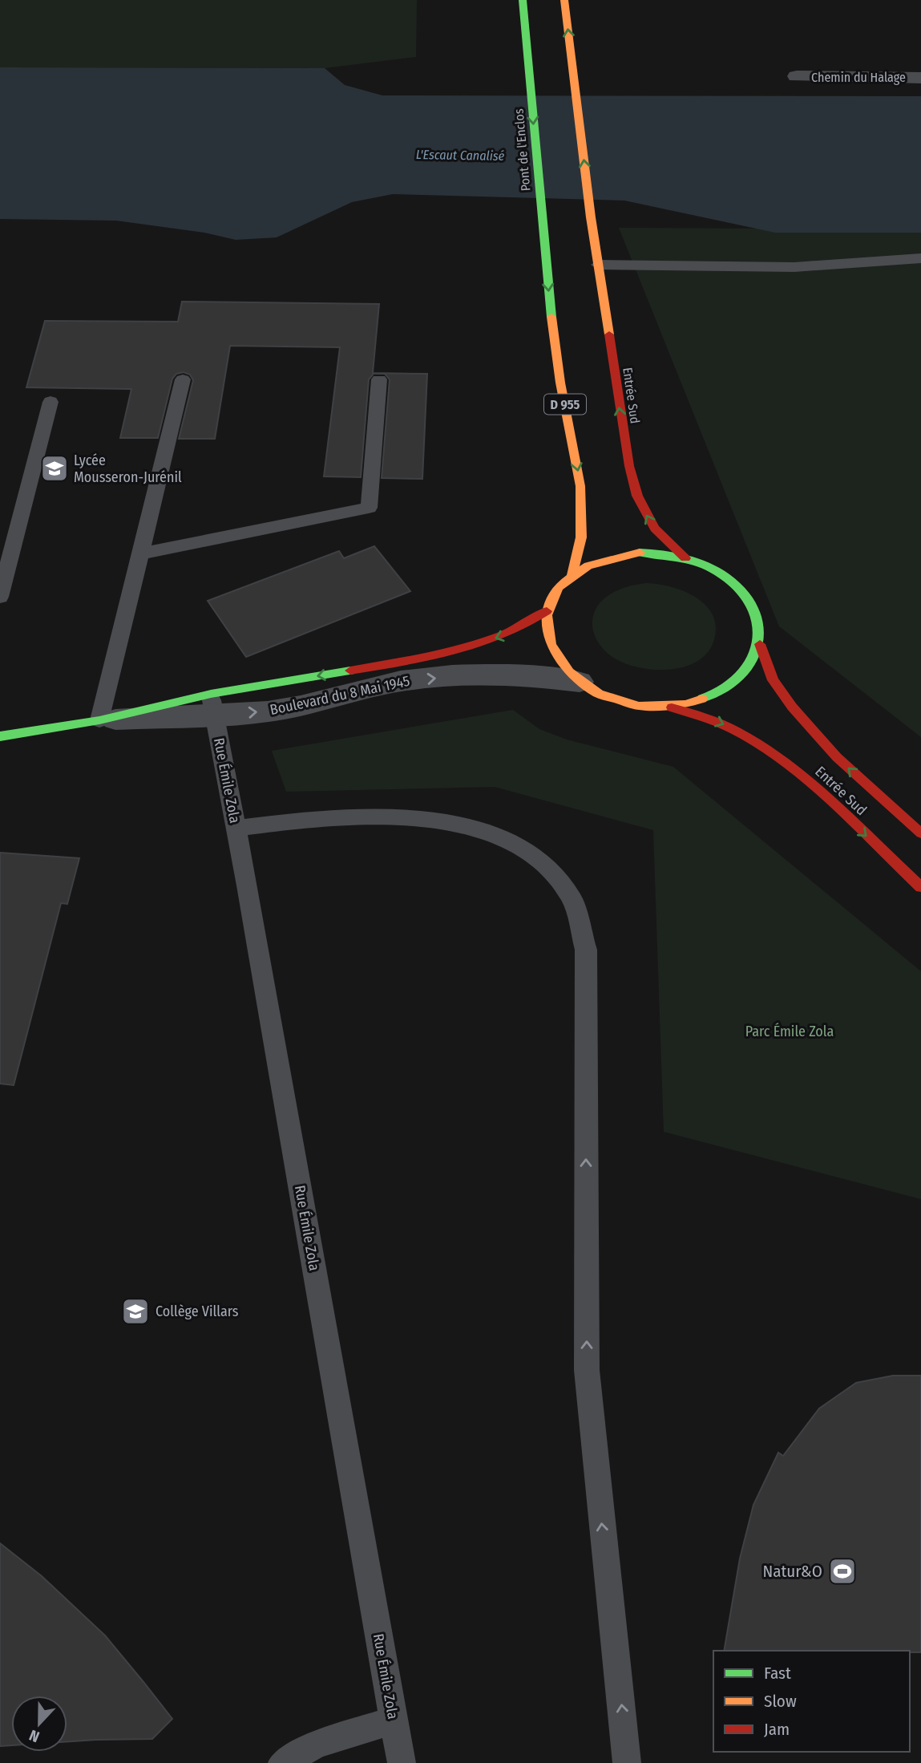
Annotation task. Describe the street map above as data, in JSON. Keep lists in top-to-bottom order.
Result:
{
  "streets": {
    "main road": [
      "Pont de l'Enclos",
      "Entrée Sud",
      "D 955",
      "Boulevard du 8 Mai 1945"
    ],
    "street": ["Chemin du Halage"],
    "lane": ["Rue Émile Zola"]
  },
  "crossings": [
    ["Pont de l'Enclos", "Entrée Sud"],
    ["Pont de l'Enclos", "Boulevard du 8 Mai 1945"],
    ["Entrée Sud", "Boulevard du 8 Mai 1945"],
    ["Boulevard du 8 Mai 1945", "Rue Émile Zola"]
  ],
  "one_way": ["Pont de l'Enclos"],
  "water": ["L'Escaut Canalisé"],
  "parks": ["Parc Émile Zola"],
  "places": {
    "school or university": ["Lycée Mousseron-Jurénil", "Collège Villars"],
    "sports": ["Natur&O"]
  },
  "legend": ["Fast", "Slow", "Jam"],
  "north": "bottom"
}
